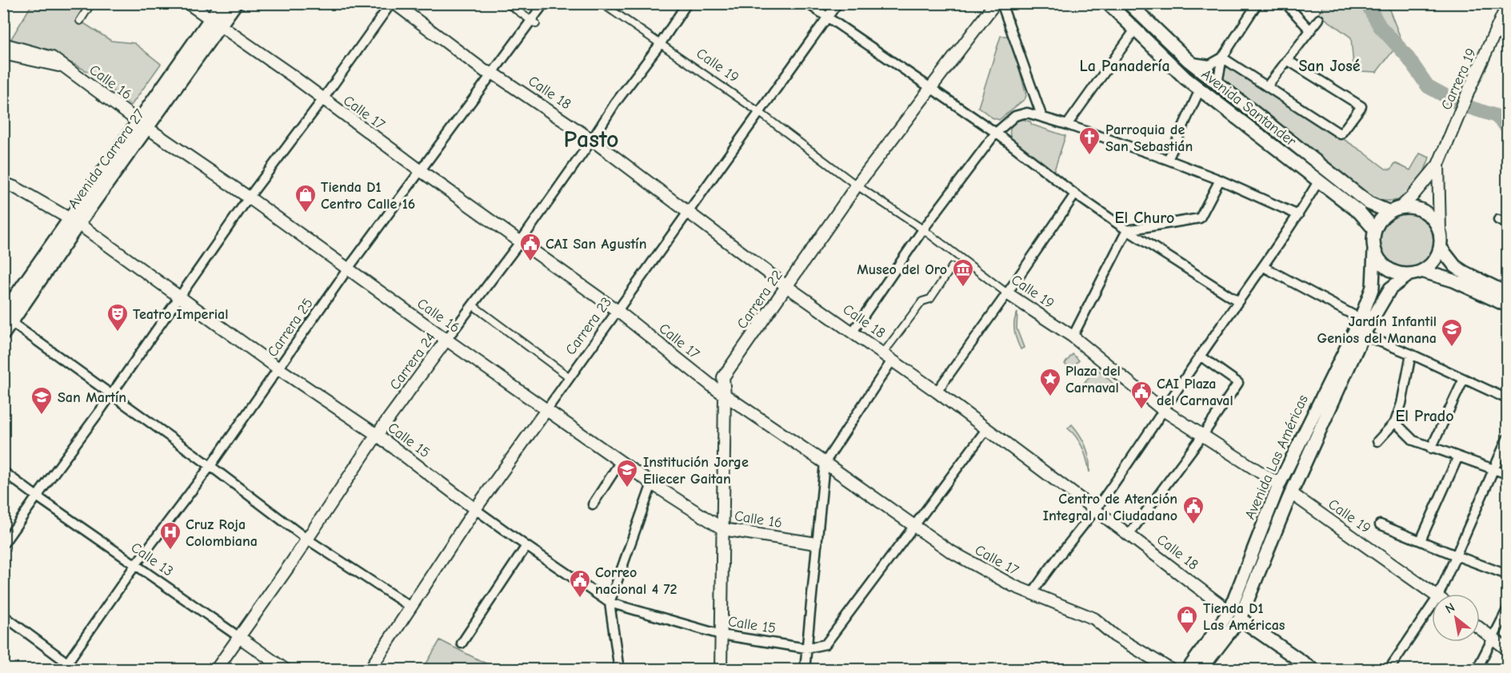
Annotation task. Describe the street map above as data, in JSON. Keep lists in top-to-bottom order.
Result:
{
  "streets": {
    "main road": [
      "Calle 18",
      "Avenida Santander",
      "Avenida Carrera 27",
      "Avenida Las Américas"
    ],
    "street": [
      "Calle 19",
      "Carrera 19",
      "Calle 16",
      "Calle 17",
      "Carrera 22",
      "Carrera 23",
      "Carrera 25",
      "Carrera 24",
      "Calle 15",
      "Calle 13"
    ]
  },
  "crossings": [
    ["Calle 19", "Carrera 22"],
    ["Calle 19", "Carrera 23"],
    ["Calle 19", "Carrera 24"],
    ["Calle 19", "Avenida Las Américas"],
    ["Carrera 19", "Avenida Santander"],
    ["Carrera 19", "Avenida Las Américas"],
    ["Calle 16", "Avenida Carrera 27"],
    ["Calle 16", "Carrera 22"],
    ["Calle 16", "Carrera 23"],
    ["Calle 16", "Carrera 25"],
    ["Calle 16", "Carrera 24"],
    ["Calle 18", "Carrera 22"],
    ["Calle 18", "Carrera 23"],
    ["Calle 18", "Carrera 25"],
    ["Calle 18", "Carrera 24"],
    ["Calle 18", "Avenida Las Américas"],
    ["Avenida Santander", "Avenida Las Américas"],
    ["Calle 17", "Avenida Carrera 27"],
    ["Calle 17", "Carrera 22"],
    ["Calle 17", "Carrera 23"],
    ["Calle 17", "Carrera 25"],
    ["Calle 17", "Carrera 24"],
    ["Calle 17", "Calle 15"],
    ["Avenida Carrera 27", "Calle 15"],
    ["Carrera 22", "Calle 15"],
    ["Carrera 23", "Calle 15"],
    ["Carrera 25", "Calle 15"],
    ["Carrera 25", "Calle 13"],
    ["Carrera 24", "Calle 15"],
    ["Carrera 24", "Calle 13"]
  ],
  "districts": [
    "La Panadería",
    "San José",
    "Pasto",
    "El Churo",
    "El Prado"
  ],
  "places": {
    "church": ["Parroquia de San Sebastián"],
    "shop": ["Tienda D1 Centro Calle 16", "Tienda D1 Las Américas"],
    "public building": [
      "CAI San Agustín",
      "CAI Plaza del Carnaval",
      "Centro de Atención Integral al Ciudadano",
      "Correo nacional 4 72"
    ],
    "museum": ["Museo del Oro"],
    "theatre": ["Teatro Imperial"],
    "school or university": ["Jardín Infantil Genios del Manana", "San Martín", "Institución Jorge Eliecer Gaitan"],
    "place": ["Plaza del Carnaval"],
    "hospital": ["Cruz Roja Colombiana"]
  },
  "north": "top left"
}
